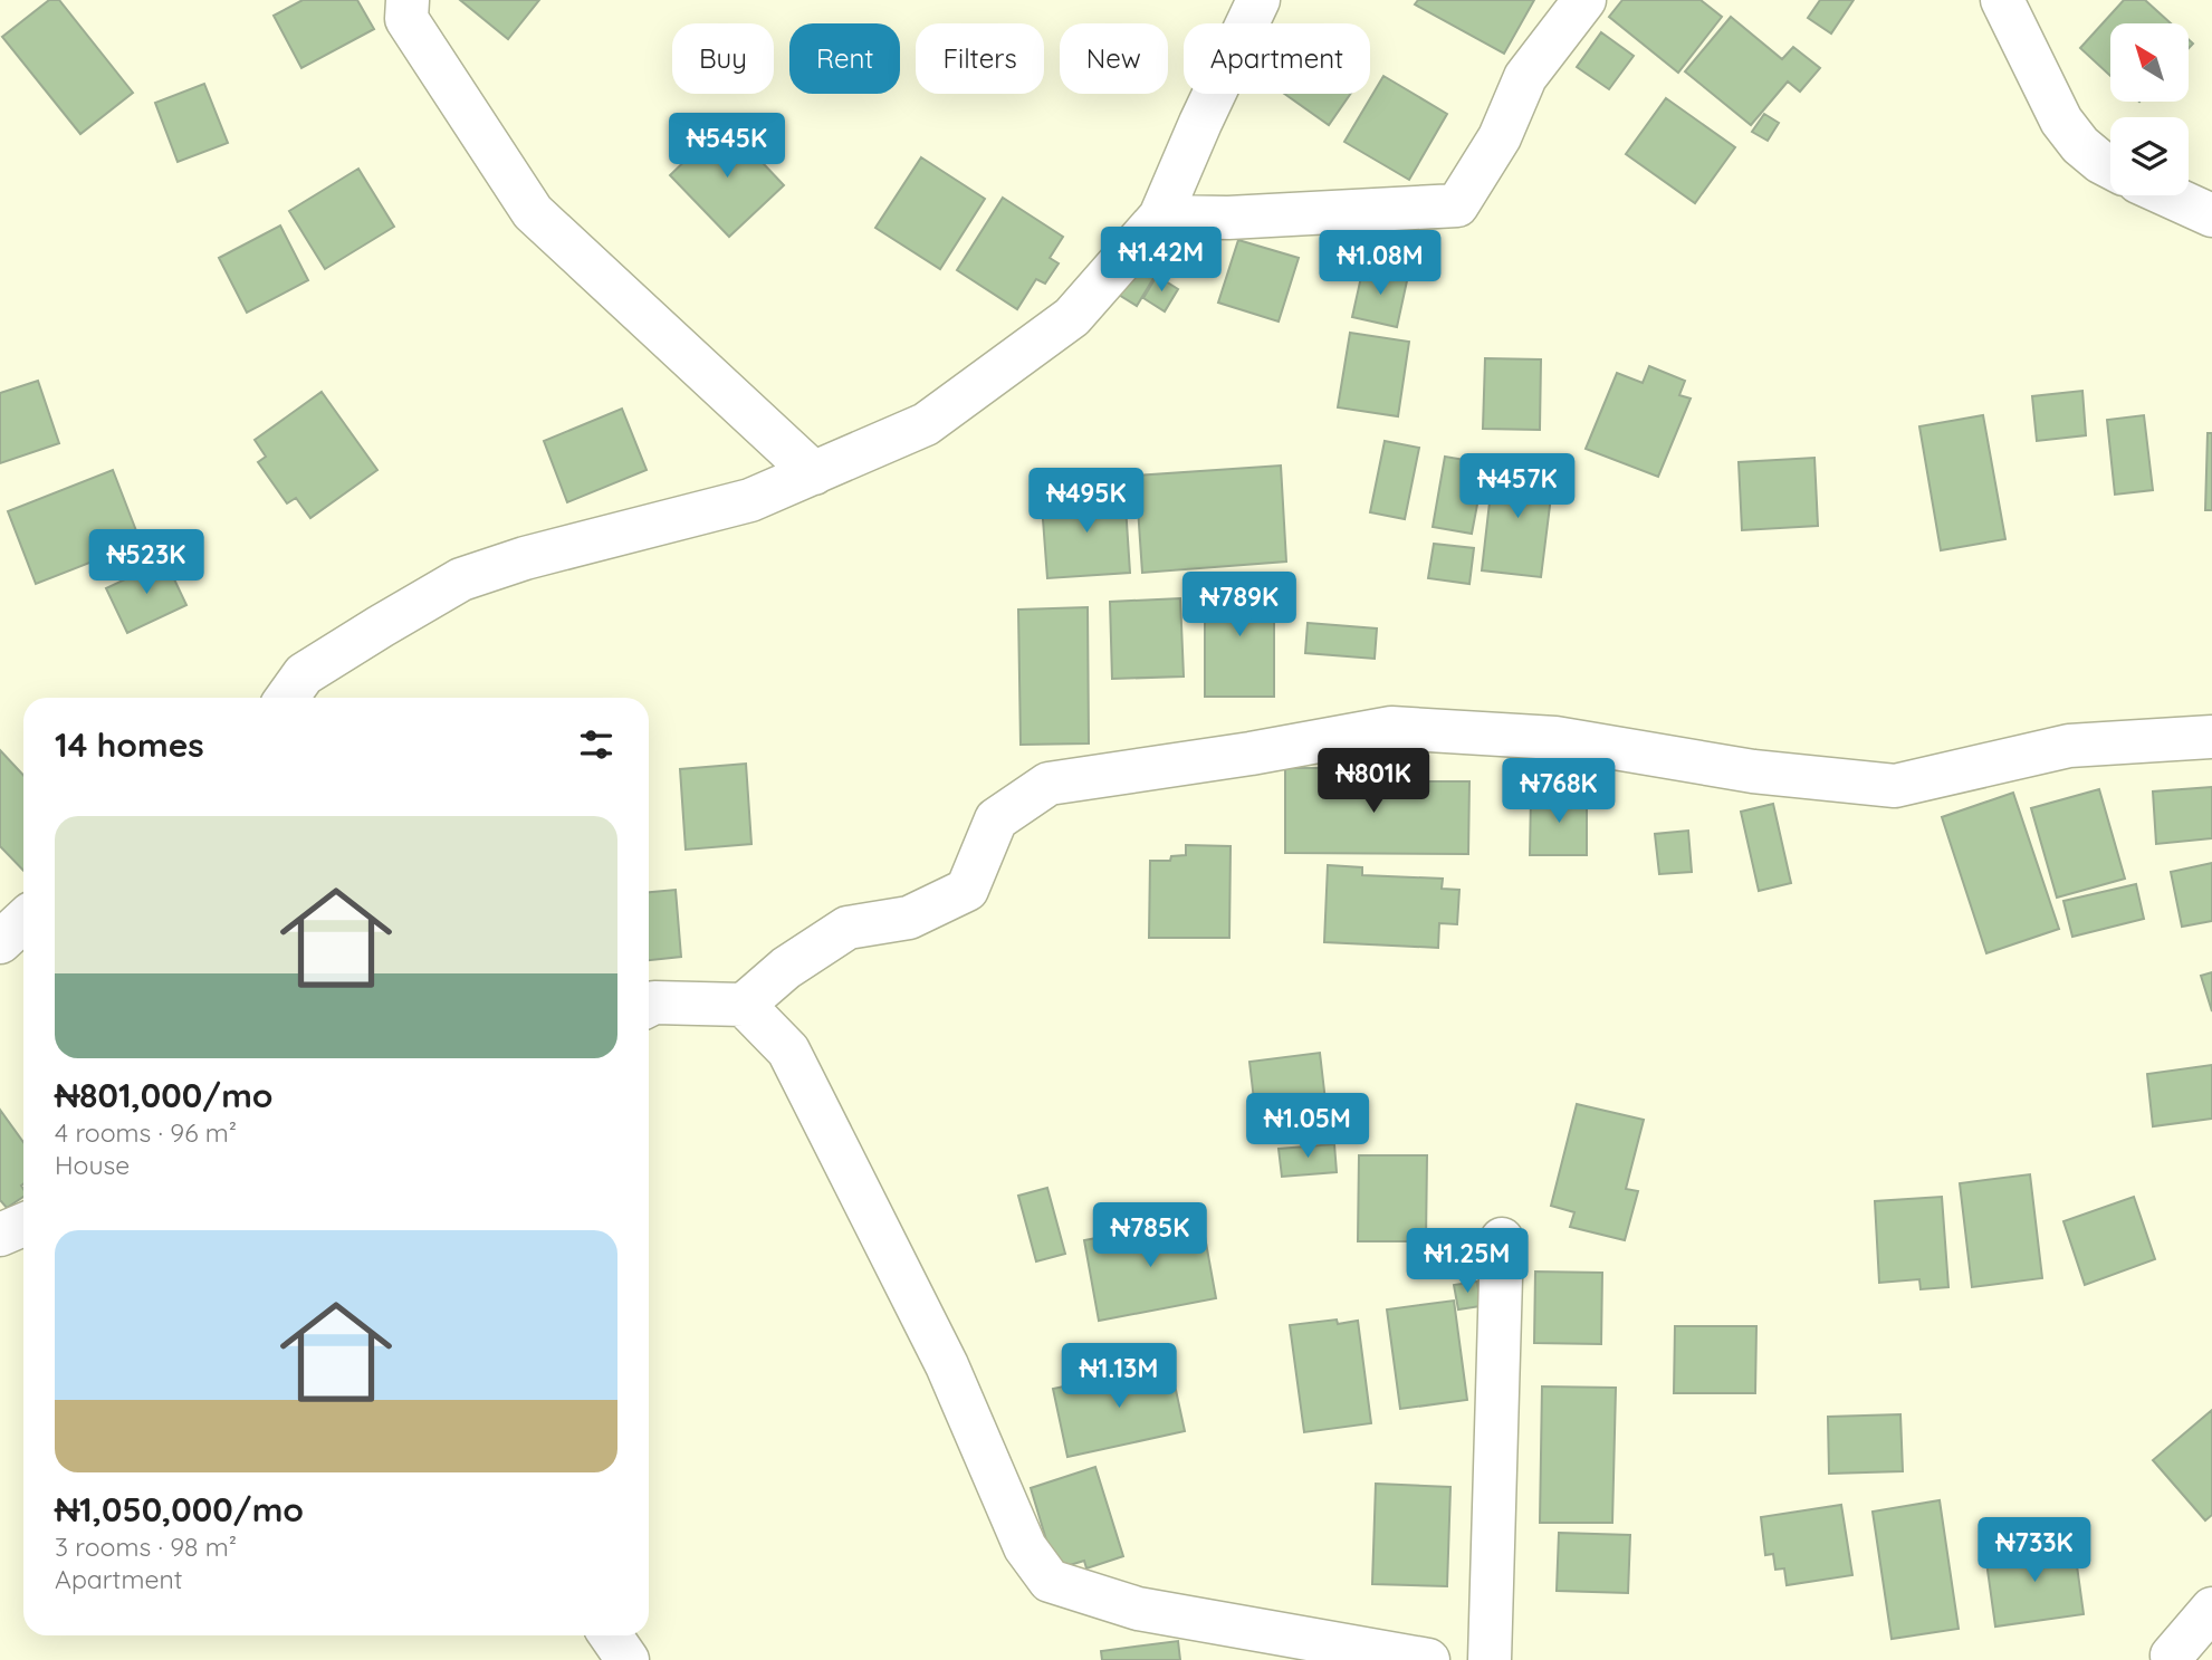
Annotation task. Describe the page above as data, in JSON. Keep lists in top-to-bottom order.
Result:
{
  "north": "top left",
  "page": {
    "chip": [
      "Buy",
      "Rent",
      "Filters",
      "New",
      "Apartment"
    ],
    "price": [
      "₦545K",
      "₦1.42M",
      "₦1.08M",
      "₦457K",
      "₦495K",
      "₦523K",
      "₦789K",
      "₦801K",
      "₦768K",
      "₦1.05M",
      "₦785K",
      "₦1.25M",
      "₦1.13M",
      "₦733K"
    ],
    "heading": "14 homes",
    "list": [
      {
        "name": "₦801,000/mo",
        "note": "4 rooms · 96 m² · House"
      },
      {
        "name": "₦1,050,000/mo",
        "note": "3 rooms · 98 m² · Apartment"
      }
    ]
  }
}
